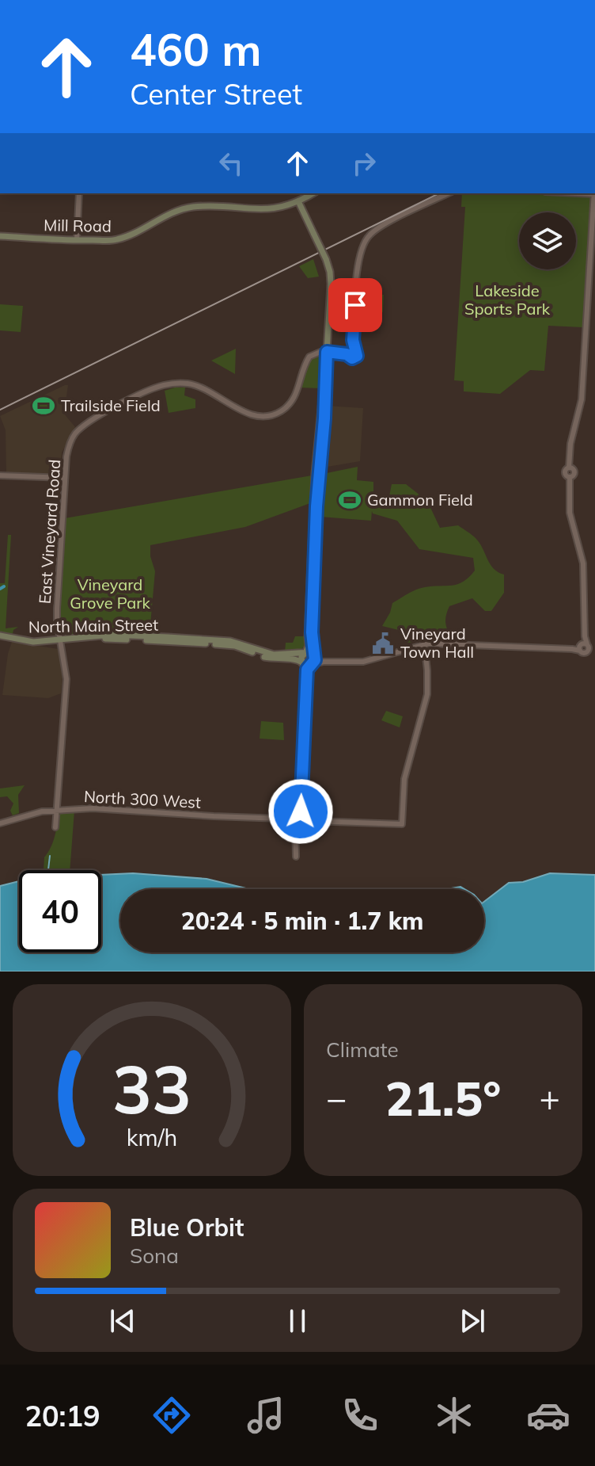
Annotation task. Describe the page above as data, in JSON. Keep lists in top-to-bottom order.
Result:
{
  "streets": {
    "main road": ["Mill Road", "North Main Street"],
    "street": ["East Vineyard Road", "North 300 West"]
  },
  "crossings": [
    ["East Vineyard Road", "North Main Street"],
    ["East Vineyard Road", "North 300 West"]
  ],
  "parks": ["Lakeside Sports Park", "Vineyard Grove Park"],
  "places": {
    "sports": ["Trailside Field", "Gammon Field"],
    "public building": ["Vineyard Town Hall"]
  },
  "page": {
    "turn": ["460 m", "Center Street"],
    "limit": "40",
    "trip": "20:24 · 5 min · 1.7 km",
    "tile": "Climate",
    "heat": ["−", "21.5°", "+"],
    "song": ["Blue Orbit", "Sona"],
    "tabs": "20:19",
    "gauge": ["33", "km/h"]
  }
}
